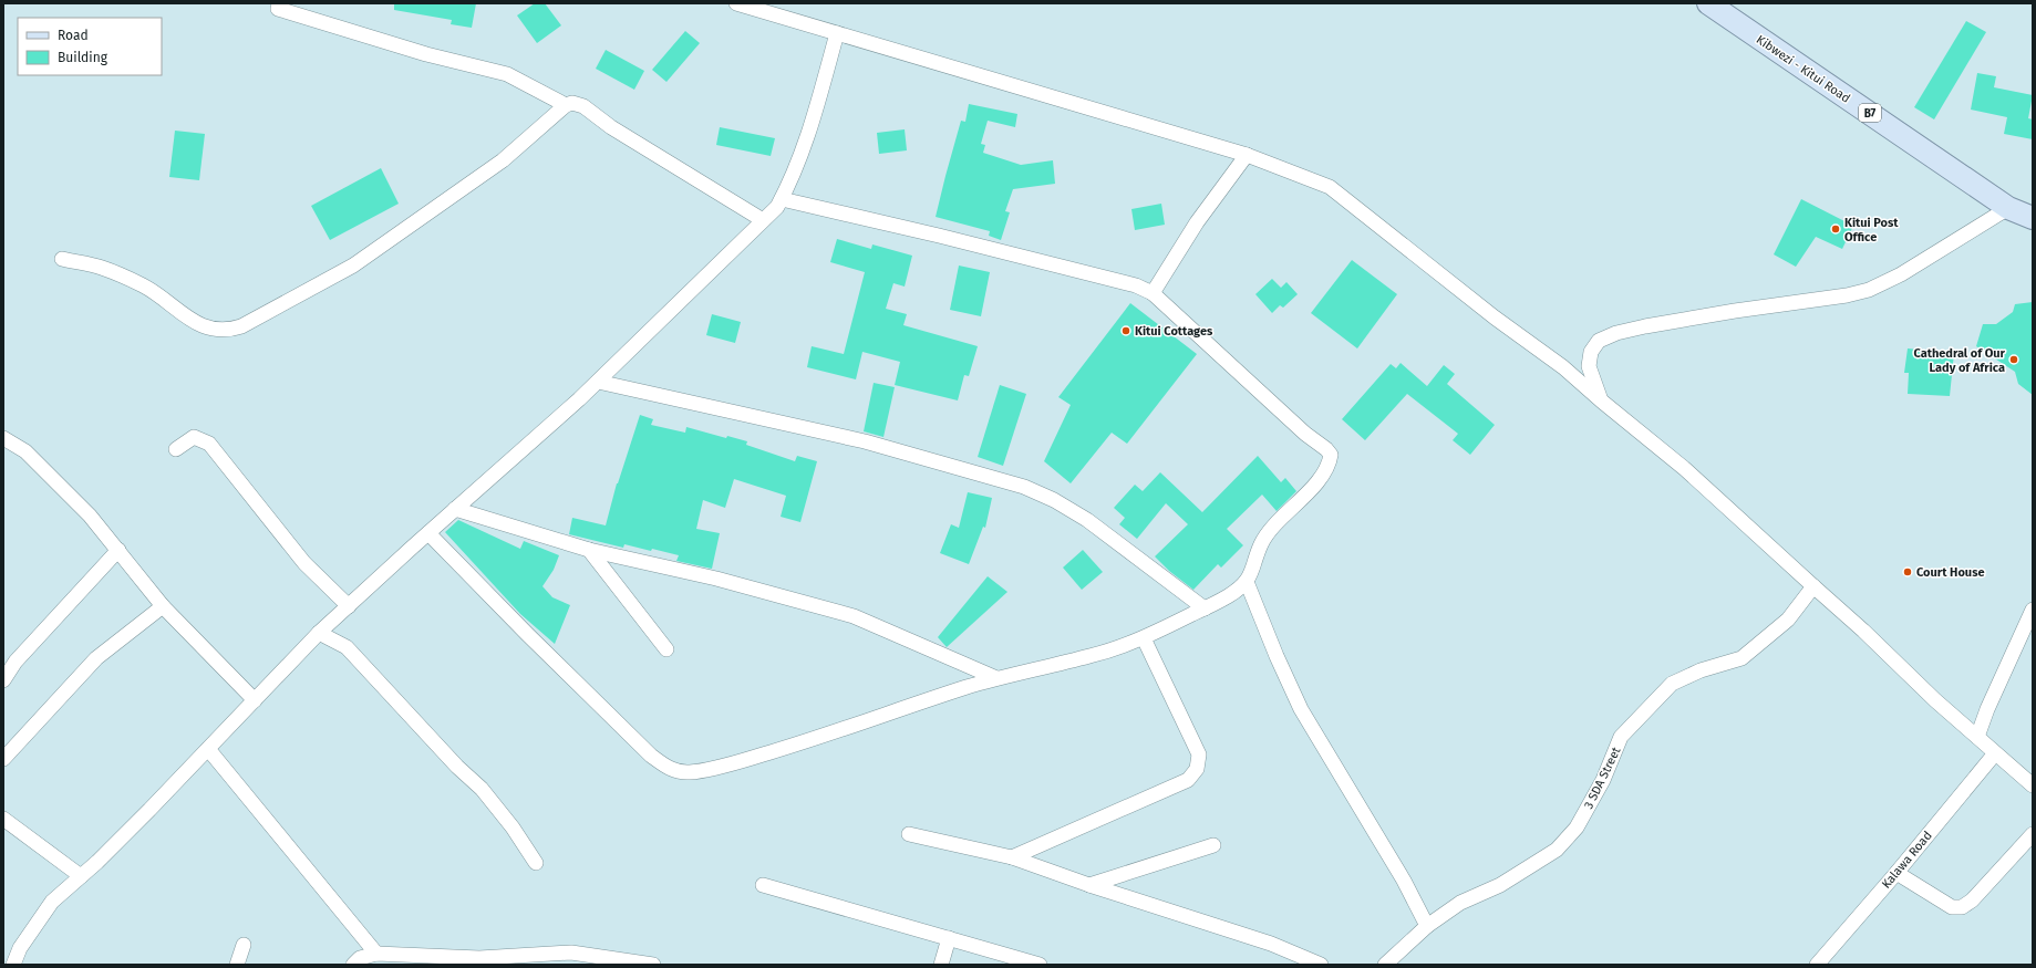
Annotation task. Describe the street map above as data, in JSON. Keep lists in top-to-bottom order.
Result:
{
  "streets": {
    "main road": ["Kibwezi - Kitui Road", "B7"],
    "street": ["3 SDA Street", "Kalawa Road"]
  },
  "places": [
    "Kitui Post Office",
    "Kitui Cottages",
    "Cathedral of Our Lady of Africa",
    "Court House"
  ],
  "legend": ["Road", "Building"]
}
